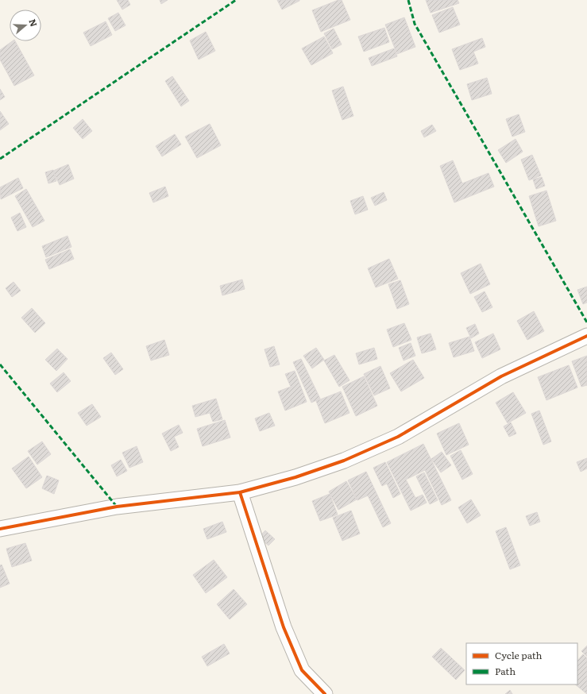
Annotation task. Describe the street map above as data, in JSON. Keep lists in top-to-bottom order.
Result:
{
  "legend": ["Cycle path", "Path"],
  "north": "right"
}
